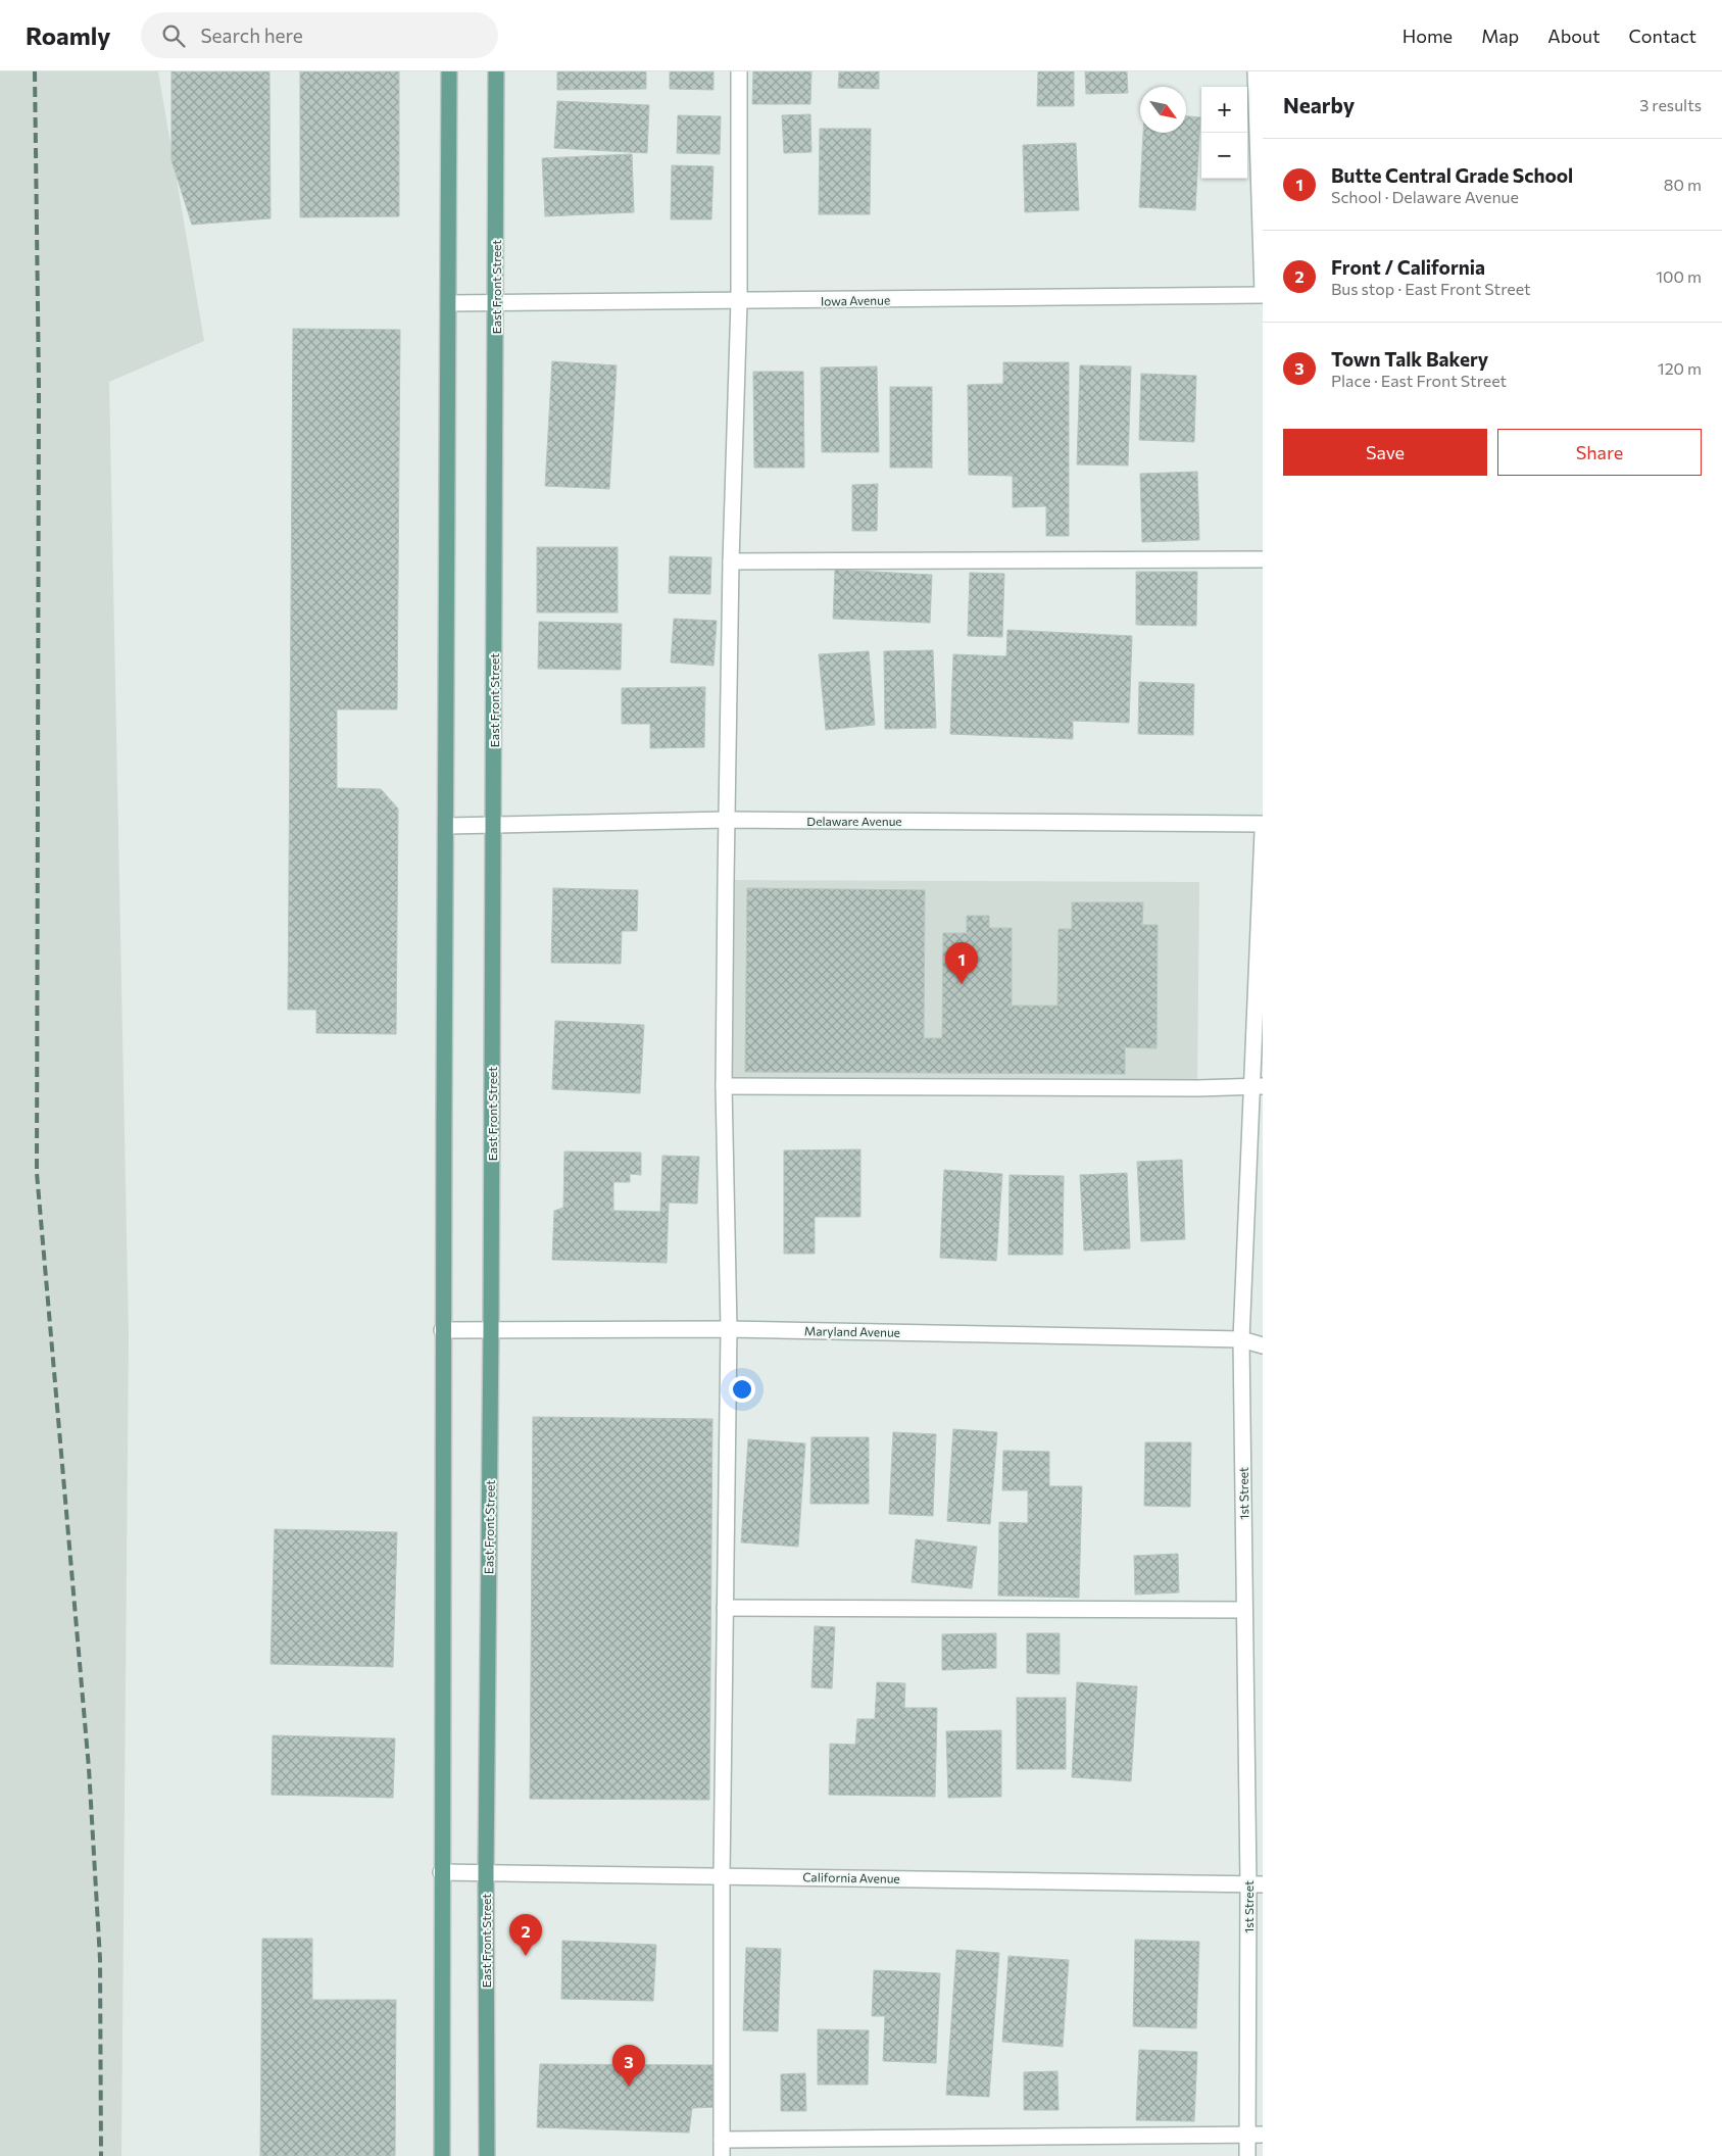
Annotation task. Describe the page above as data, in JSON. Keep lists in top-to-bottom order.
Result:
{
  "streets": {
    "main road": ["East Front Street"],
    "street": [
      "Iowa Avenue",
      "Delaware Avenue",
      "Maryland Avenue",
      "1st Street",
      "California Avenue"
    ]
  },
  "crossings": [
    ["East Front Street", "Iowa Avenue"],
    ["East Front Street", "Delaware Avenue"],
    ["East Front Street", "Maryland Avenue"],
    ["East Front Street", "California Avenue"],
    ["Maryland Avenue", "1st Street"],
    ["1st Street", "California Avenue"]
  ],
  "north": "bottom right",
  "page": {
    "header": "Roamly",
    "search": "Search here",
    "nav": [
      "Home",
      "Map",
      "About",
      "Contact"
    ],
    "heading": ["Nearby", "3 results"],
    "map_buttons": ["+", "−"],
    "list": [
      {
        "mark": "1",
        "name": "Butte Central Grade School",
        "note": "School · Delaware Avenue",
        "value": "80 m"
      },
      {
        "mark": "2",
        "name": "Front / California",
        "note": "Bus stop · East Front Street",
        "value": "100 m"
      },
      {
        "mark": "3",
        "name": "Town Talk Bakery",
        "note": "Place · East Front Street",
        "value": "120 m"
      }
    ],
    "buttons": ["Save", "Share"],
    "pins": ["1", "2", "3"]
  }
}
